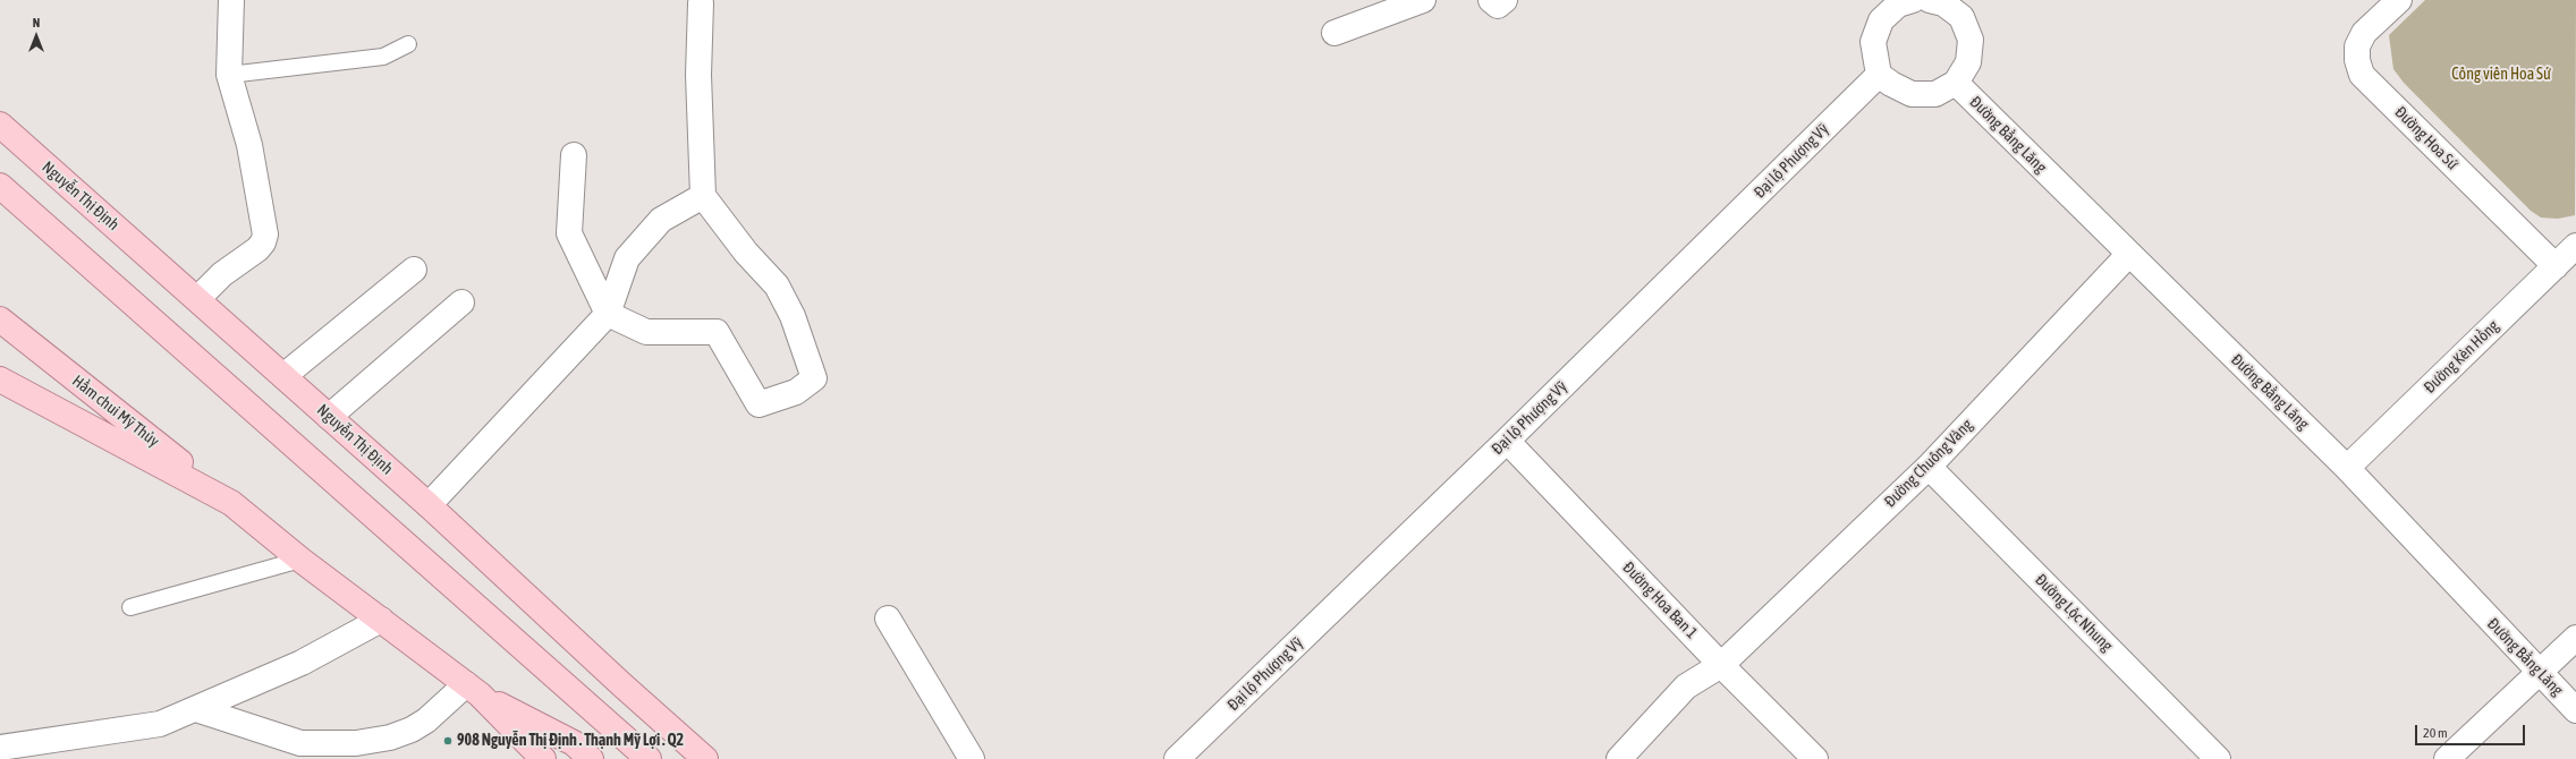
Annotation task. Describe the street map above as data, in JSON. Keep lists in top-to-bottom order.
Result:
{
  "streets": {
    "main road": ["Nguyễn Thị Định", "Hầm chui Mỹ Thủy"],
    "street": [
      "Đường Bằng Lăng",
      "Đường Hoa Sứ",
      "Đại lộ Phượng Vỹ",
      "Đường Kèn Hồng",
      "Đường Chuông Vàng",
      "Đường Hoa Ban 1",
      "Đường Lộc Nhung"
    ]
  },
  "crossings": [
    ["Đường Bằng Lăng", "Đường Kèn Hồng"],
    ["Đường Bằng Lăng", "Đường Chuông Vàng"],
    ["Đường Hoa Sứ", "Đường Kèn Hồng"],
    ["Đại lộ Phượng Vỹ", "Đường Hoa Ban 1"],
    ["Đường Chuông Vàng", "Đường Hoa Ban 1"],
    ["Đường Chuông Vàng", "Đường Lộc Nhung"]
  ],
  "parks": ["Công viên Hoa Sứ"],
  "places": ["908 Nguyễn Thị Định . Thạnh Mỹ Lợi . Q2"],
  "scale_bar": "20 m",
  "north": "top"
}
